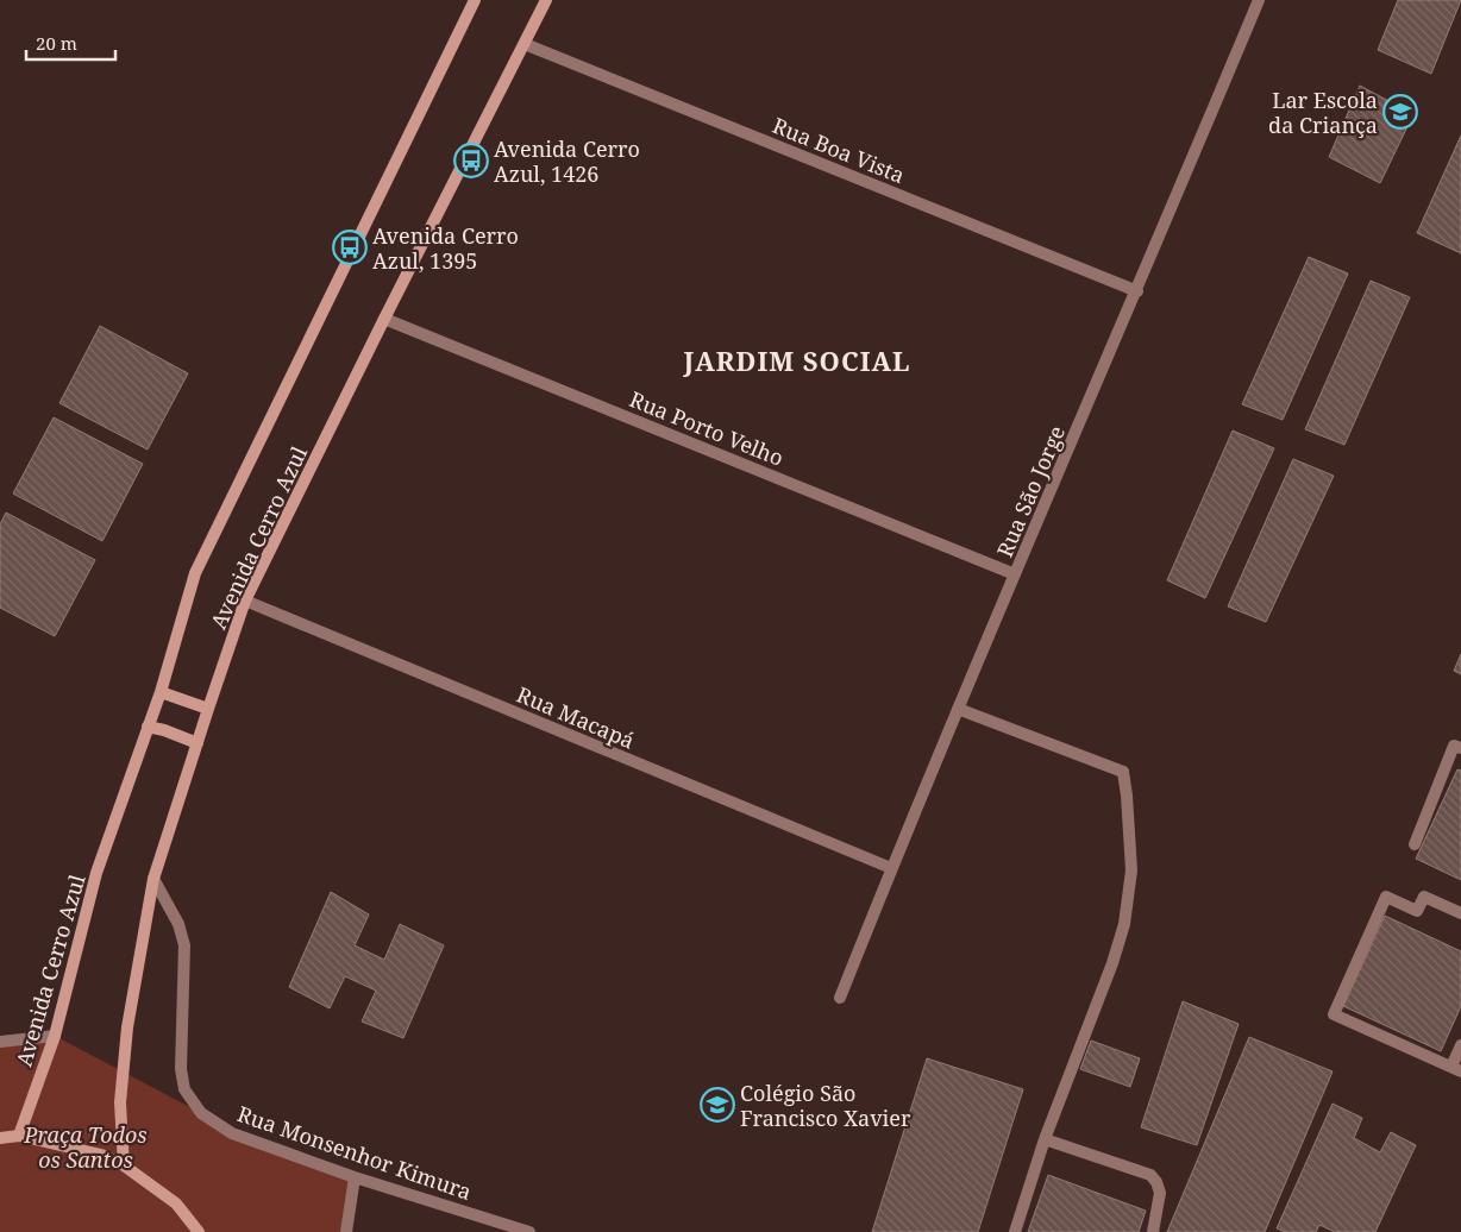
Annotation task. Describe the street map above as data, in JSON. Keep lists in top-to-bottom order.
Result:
{
  "streets": {
    "main road": ["Avenida Cerro Azul"],
    "street": [
      "Rua Boa Vista",
      "Rua Porto Velho",
      "Rua São Jorge",
      "Rua Macapá",
      "Rua Monsenhor Kimura"
    ]
  },
  "crossings": [
    ["Rua Boa Vista", "Rua São Jorge"],
    ["Rua Boa Vista", "Avenida Cerro Azul"],
    ["Rua Porto Velho", "Rua São Jorge"],
    ["Rua Porto Velho", "Avenida Cerro Azul"],
    ["Rua São Jorge", "Rua Macapá"],
    ["Avenida Cerro Azul", "Rua Macapá"],
    ["Avenida Cerro Azul", "Rua Monsenhor Kimura"]
  ],
  "districts": ["JARDIM SOCIAL"],
  "parks": ["Praça Todos os Santos"],
  "places": {
    "school or university": ["Lar Escola da Criança", "Colégio São Francisco Xavier"],
    "bus stop": ["Avenida Cerro Azul, 1426", "Avenida Cerro Azul, 1395"]
  },
  "scale_bar": "20 m"
}
